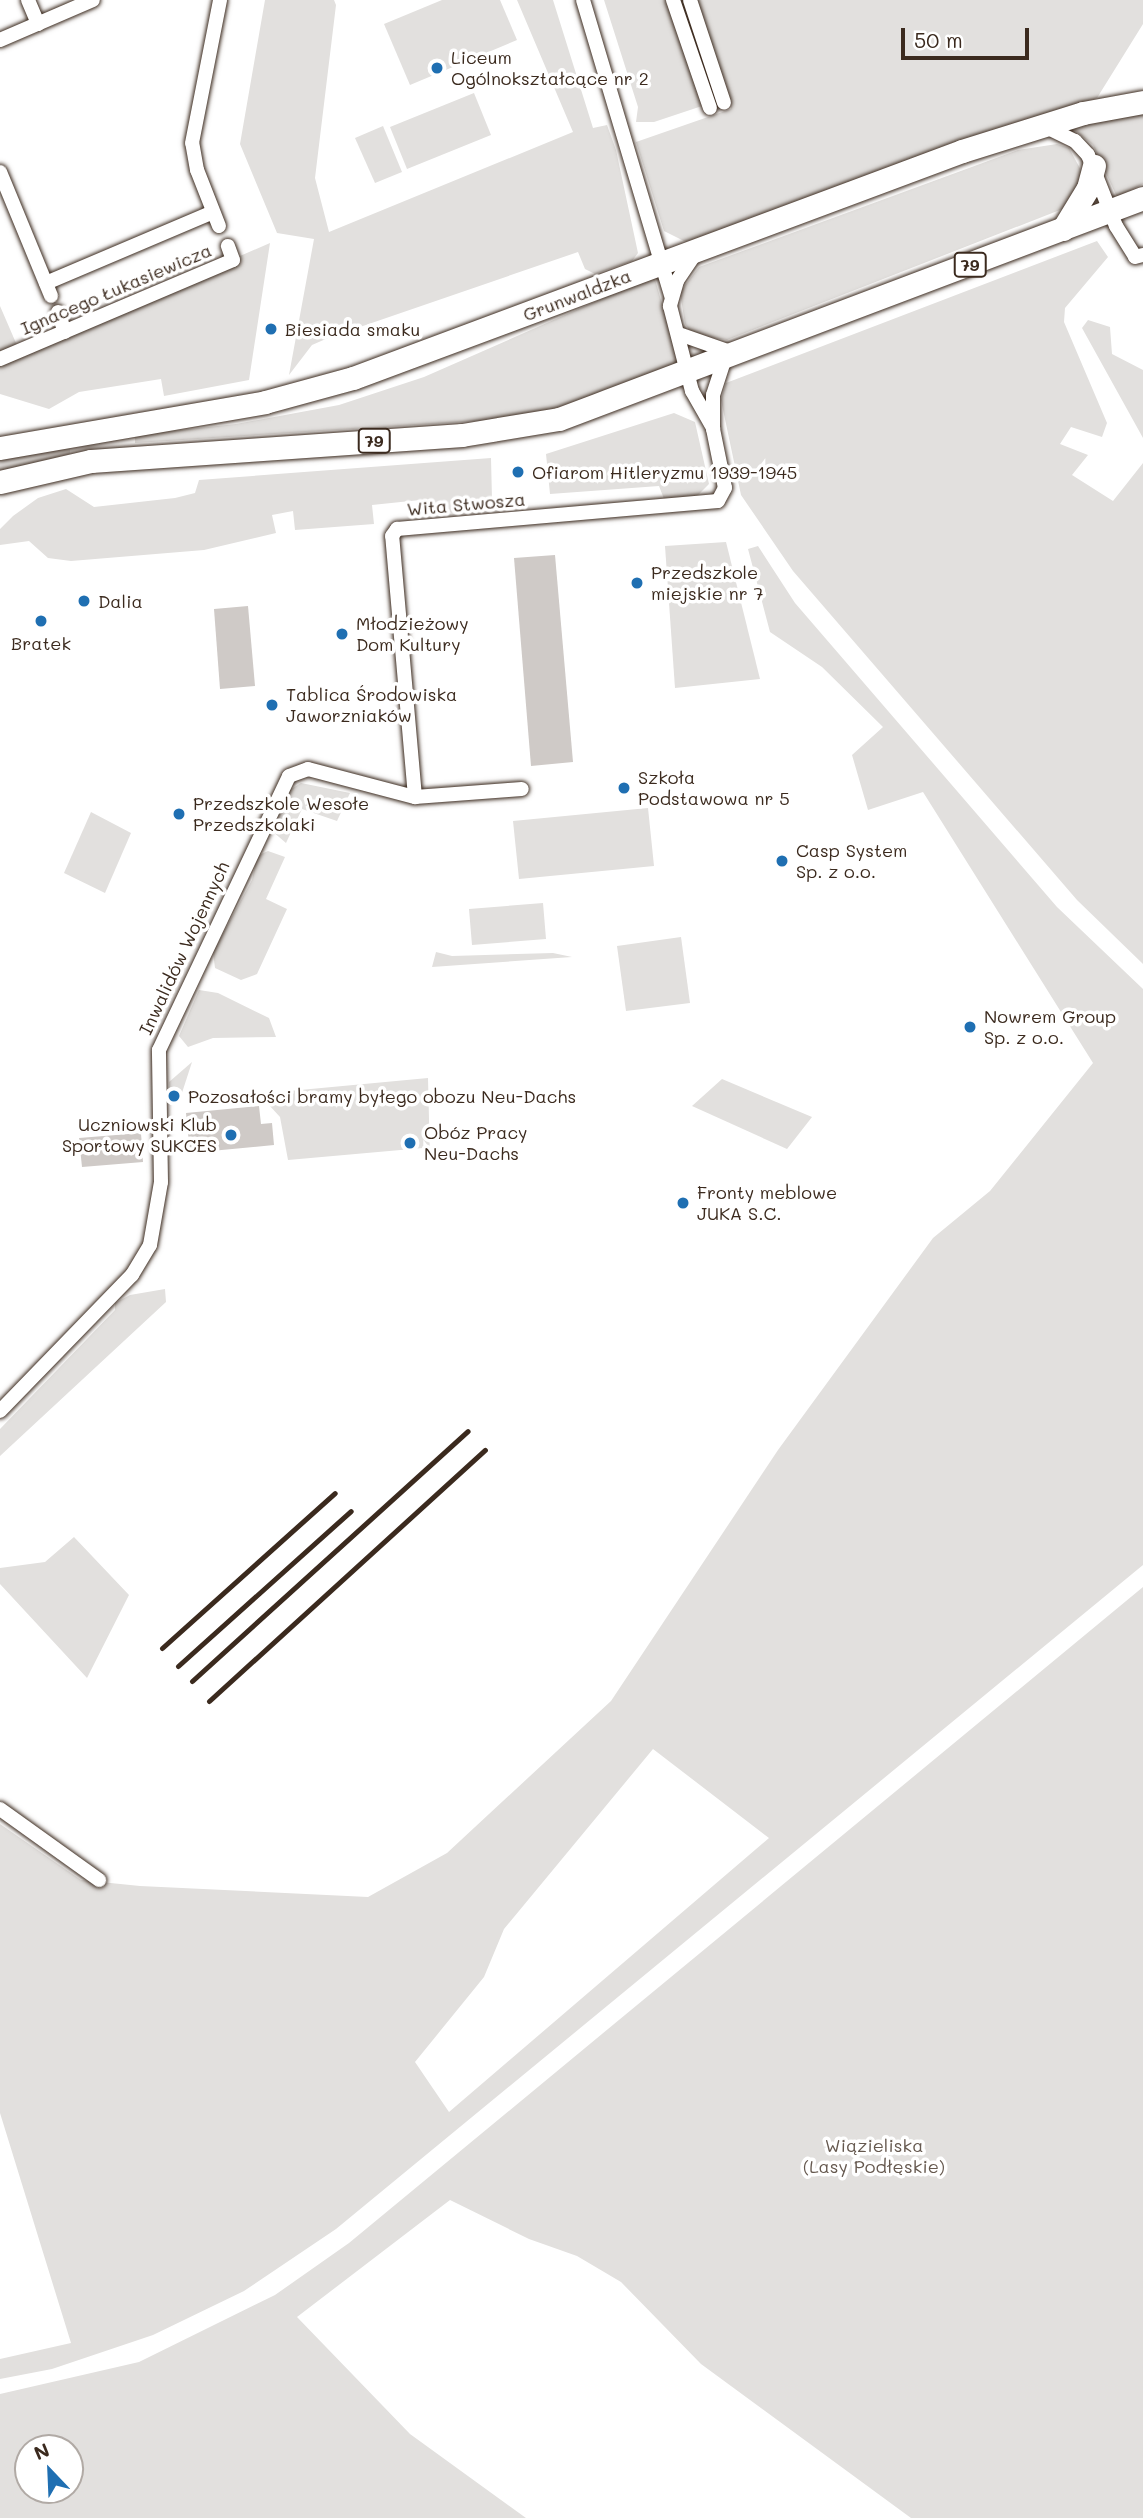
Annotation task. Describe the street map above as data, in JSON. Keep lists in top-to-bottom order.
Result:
{
  "streets": {
    "main road": ["79", "Grunwaldzka"],
    "street": ["Ignacego Łukasiewicza", "Wita Stwosza", "Inwalidów Wojennych"]
  },
  "crossings": [
    ["Wita Stwosza", "Inwalidów Wojennych"]
  ],
  "parks": ["Wiązieliska (Lasy Podłęskie)"],
  "places": [
    "Liceum Ogólnokształcące nr 2",
    "Biesiada smaku",
    "Ofiarom Hitleryzmu 1939-1945",
    "Przedszkole miejskie nr 7",
    "Dalia",
    "Bratek",
    "Młodzieżowy Dom Kultury",
    "Tablica Środowiska Jaworzniaków",
    "Szkoła Podstawowa nr 5",
    "Przedszkole Wesołe Przedszkolaki",
    "Casp System Sp. z o.o.",
    "Nowrem Group Sp. z o.o.",
    "Pozosałości bramy byłego obozu Neu-Dachs",
    "Uczniowski Klub Sportowy SUKCES",
    "Obóz Pracy Neu-Dachs",
    "Fronty meblowe JUKA S.C."
  ],
  "scale_bar": "50 m",
  "north": "top left"
}
